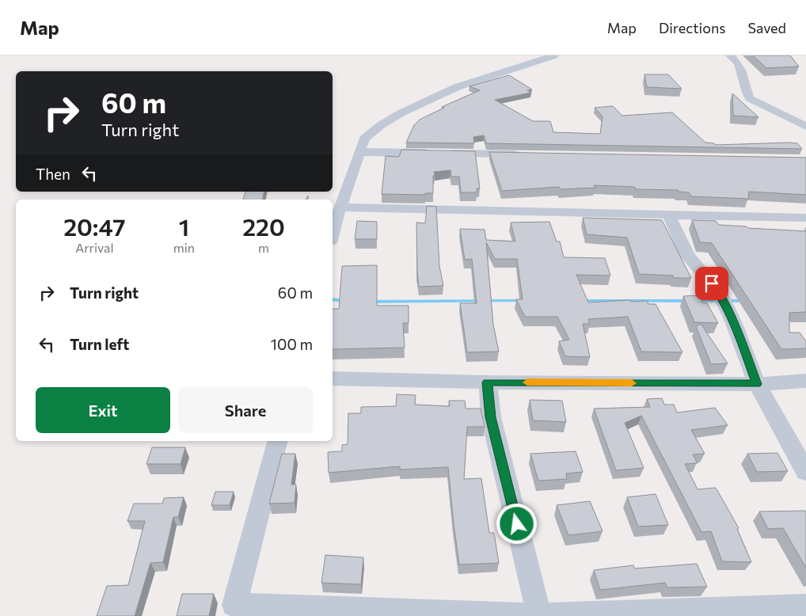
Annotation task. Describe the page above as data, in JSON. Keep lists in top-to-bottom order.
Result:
{
  "page": {
    "header": "Map",
    "nav": ["Map", "Directions", "Saved"],
    "turn": ["60 m", "Turn right"],
    "then": "Then",
    "eta": [
      "20:47",
      "Arrival",
      "1",
      "min",
      "220",
      "m"
    ],
    "list": [
      {
        "name": "Turn right",
        "value": "60 m"
      },
      {
        "name": "Turn left",
        "value": "100 m"
      }
    ],
    "buttons": ["Exit", "Share"]
  }
}
